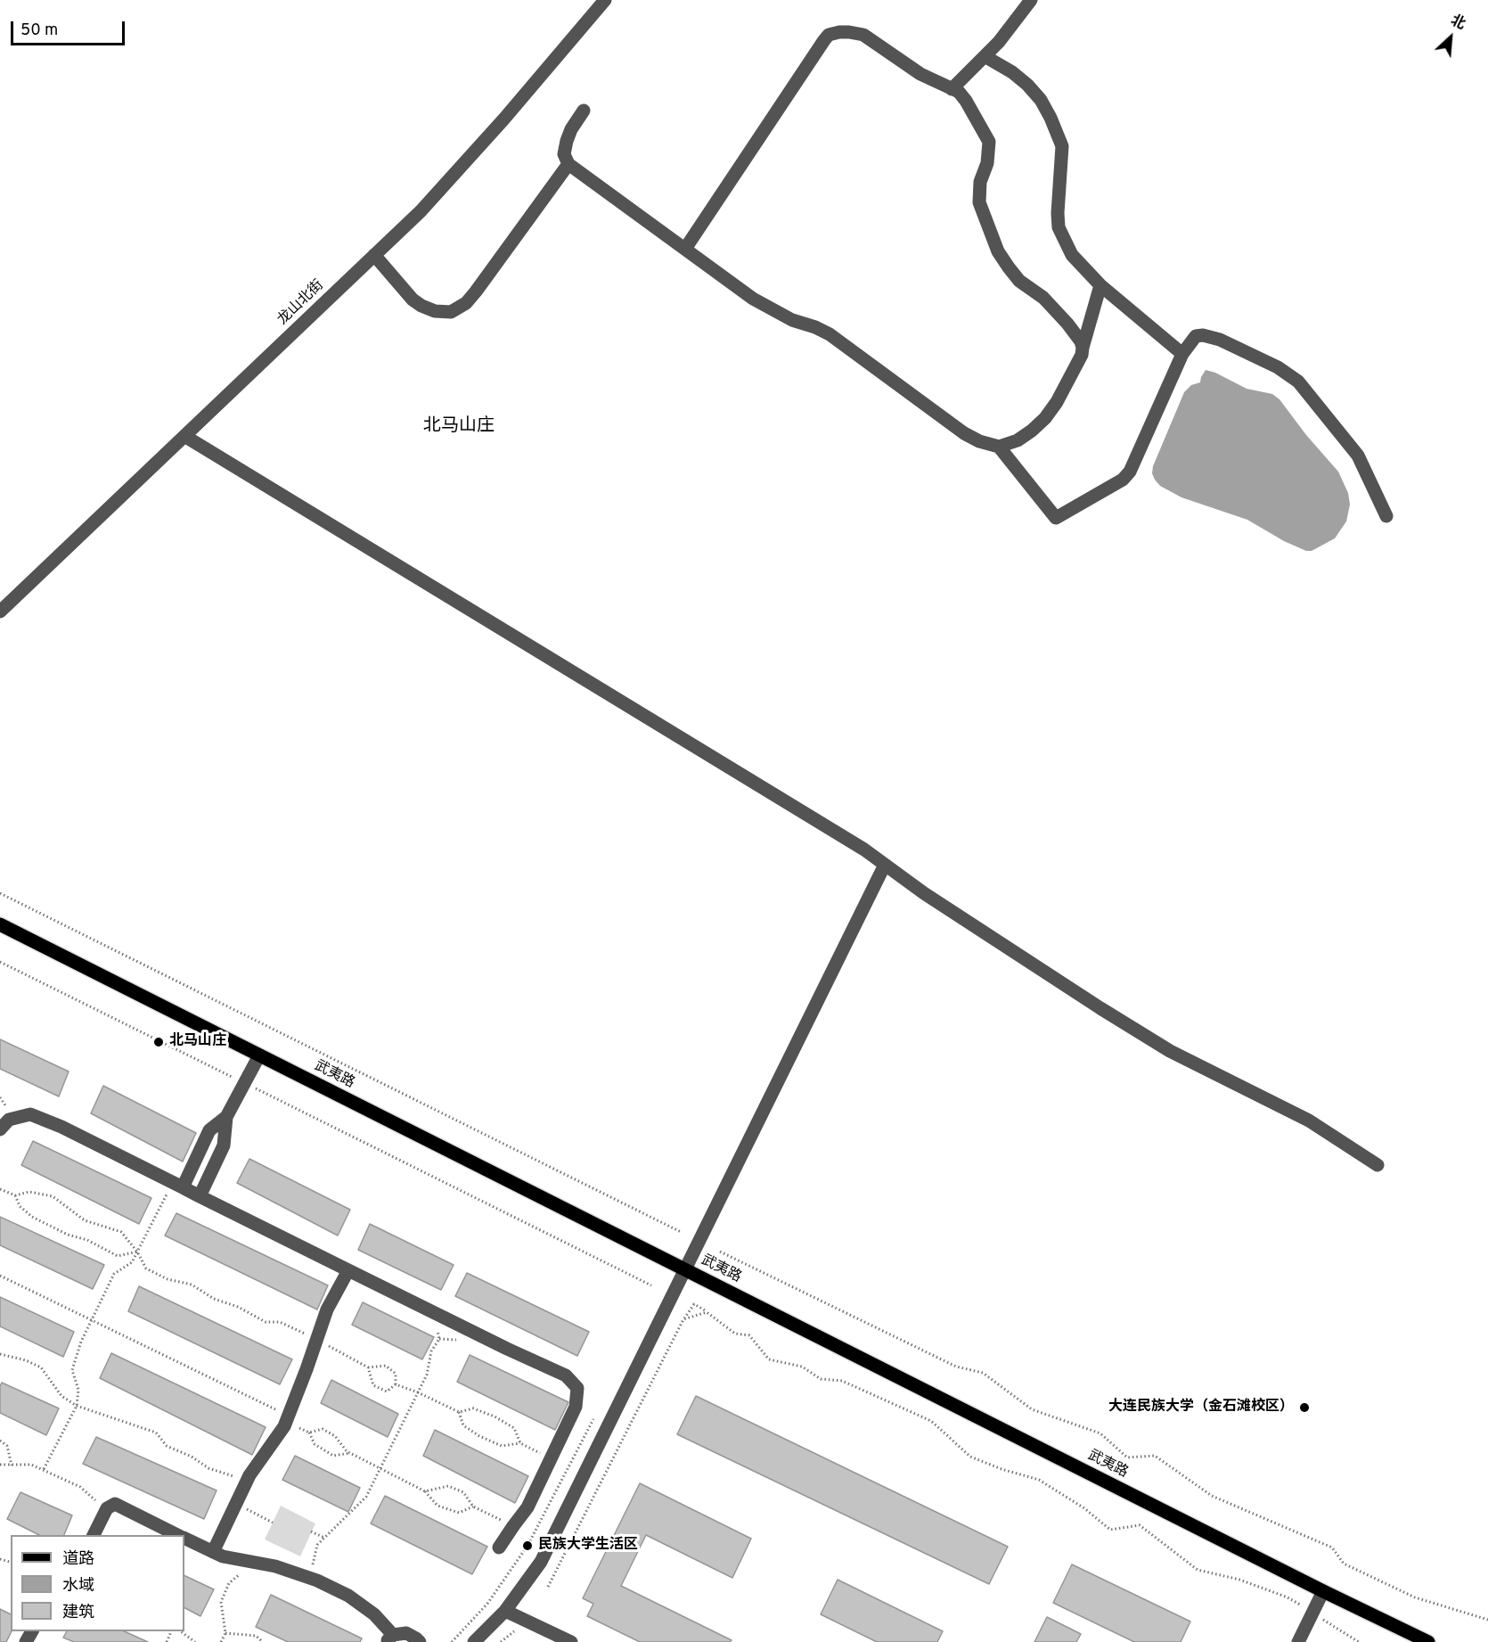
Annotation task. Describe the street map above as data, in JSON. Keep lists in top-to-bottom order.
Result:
{
  "streets": {
    "main road": ["武夷路"],
    "street": ["龙山北街"]
  },
  "districts": ["北马山庄"],
  "places": ["北马山庄", "大连民族大学（金石滩校区）", "民族大学生活区"],
  "legend": ["道路", "水域", "建筑"],
  "scale_bar": "50 m",
  "north": "top right"
}
